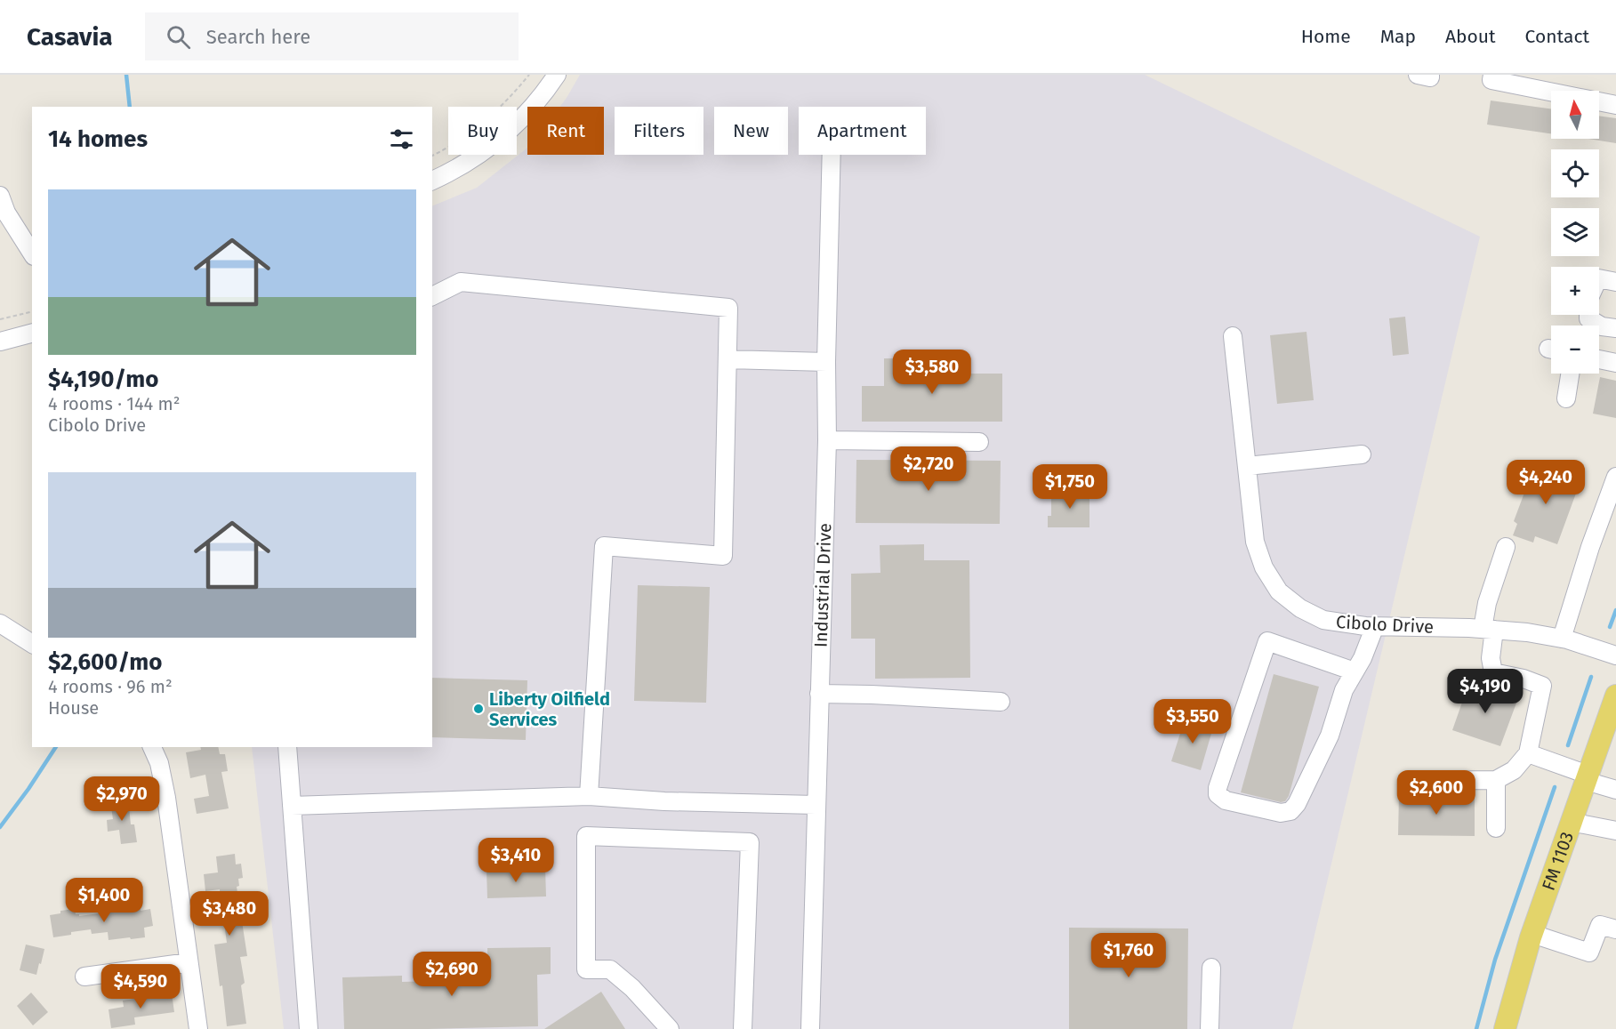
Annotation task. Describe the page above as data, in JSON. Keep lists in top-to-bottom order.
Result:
{
  "streets": {
    "main road": ["FM 1103"],
    "street": ["Industrial Drive", "Cibolo Drive"]
  },
  "places": ["Liberty Oilfield Services"],
  "north": "top",
  "page": {
    "header": "Casavia",
    "search": "Search here",
    "nav": [
      "Home",
      "Map",
      "About",
      "Contact"
    ],
    "map_buttons": ["+", "−"],
    "chip": [
      "Buy",
      "Rent",
      "Filters",
      "New",
      "Apartment"
    ],
    "heading": "14 homes",
    "list": [
      {
        "name": "$4,190/mo",
        "note": "4 rooms · 144 m² · Cibolo Drive"
      },
      {
        "name": "$2,600/mo",
        "note": "4 rooms · 96 m² · House"
      }
    ],
    "price": [
      "$3,580",
      "$2,720",
      "$4,240",
      "$1,750",
      "$4,190",
      "$3,550",
      "$2,600",
      "$2,970",
      "$3,410",
      "$1,400",
      "$3,480",
      "$1,760",
      "$2,690",
      "$4,590"
    ]
  }
}
